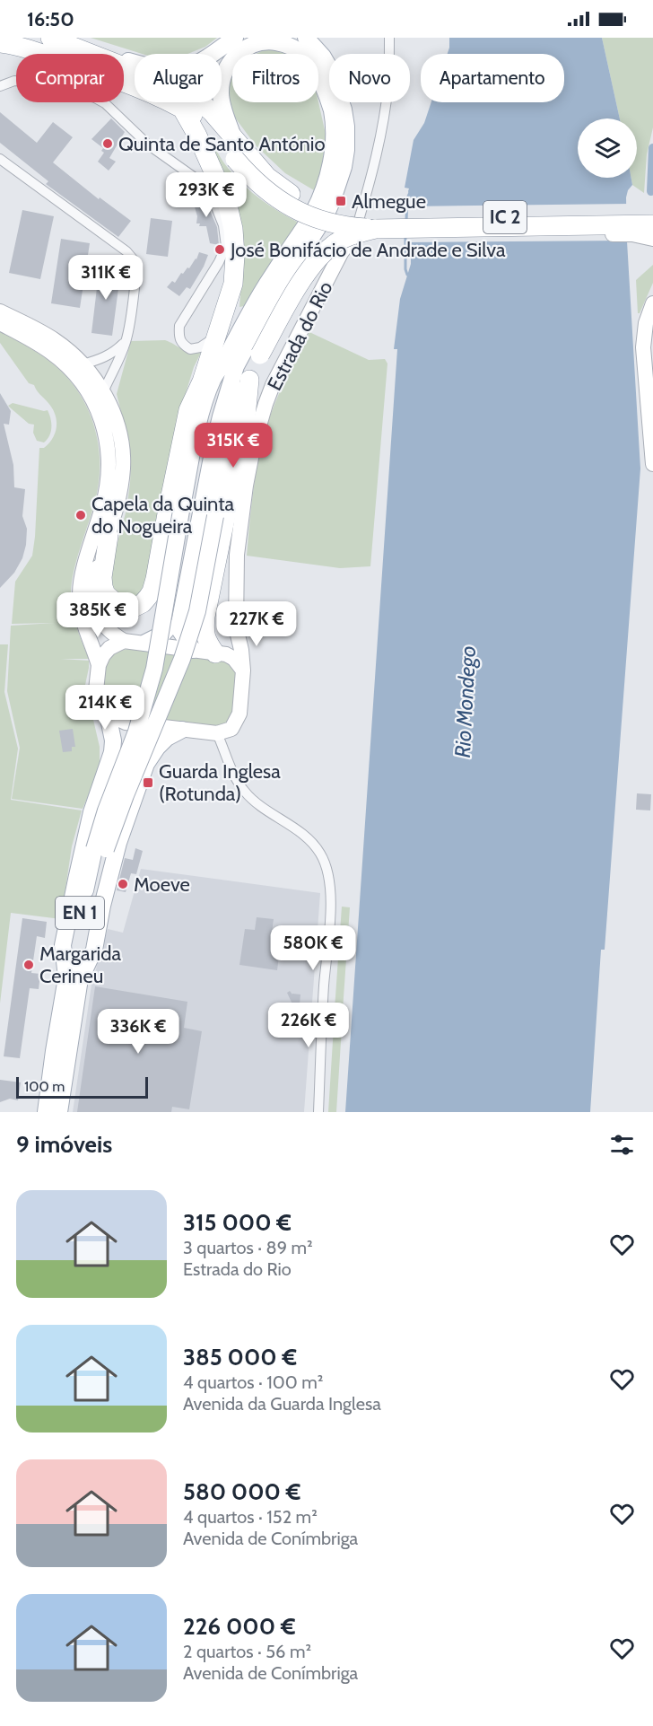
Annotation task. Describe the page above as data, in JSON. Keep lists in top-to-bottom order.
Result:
{
  "streets": {
    "highway": ["IC 2"],
    "main road": ["Estrada do Rio", "EN 1"]
  },
  "crossings": [
    ["IC 2", "Estrada do Rio"]
  ],
  "water": ["Rio Mondego"],
  "places": {
    "other": [
      "Quinta de Santo António",
      "José Bonifácio de Andrade e Silva",
      "Capela da Quinta do Nogueira",
      "Moeve",
      "Margarida Cerineu"
    ],
    "transit": ["Almegue", "Guarda Inglesa (Rotunda)"]
  },
  "scale_bar": "100 m",
  "page": {
    "status": "16:50",
    "chip": [
      "Comprar",
      "Alugar",
      "Filtros",
      "Novo",
      "Apartamento"
    ],
    "price": [
      "293K €",
      "311K €",
      "315K €",
      "385K €",
      "227K €",
      "214K €",
      "580K €",
      "226K €",
      "336K €"
    ],
    "scale": "100 m",
    "heading": "9 imóveis",
    "list": [
      {
        "name": "315 000 €",
        "note": "3 quartos · 89 m² · Estrada do Rio"
      },
      {
        "name": "385 000 €",
        "note": "4 quartos · 100 m² · Avenida da Guarda Inglesa"
      },
      {
        "name": "580 000 €",
        "note": "4 quartos · 152 m² · Avenida de Conímbriga"
      },
      {
        "name": "226 000 €",
        "note": "2 quartos · 56 m² · Avenida de Conímbriga"
      }
    ]
  }
}
